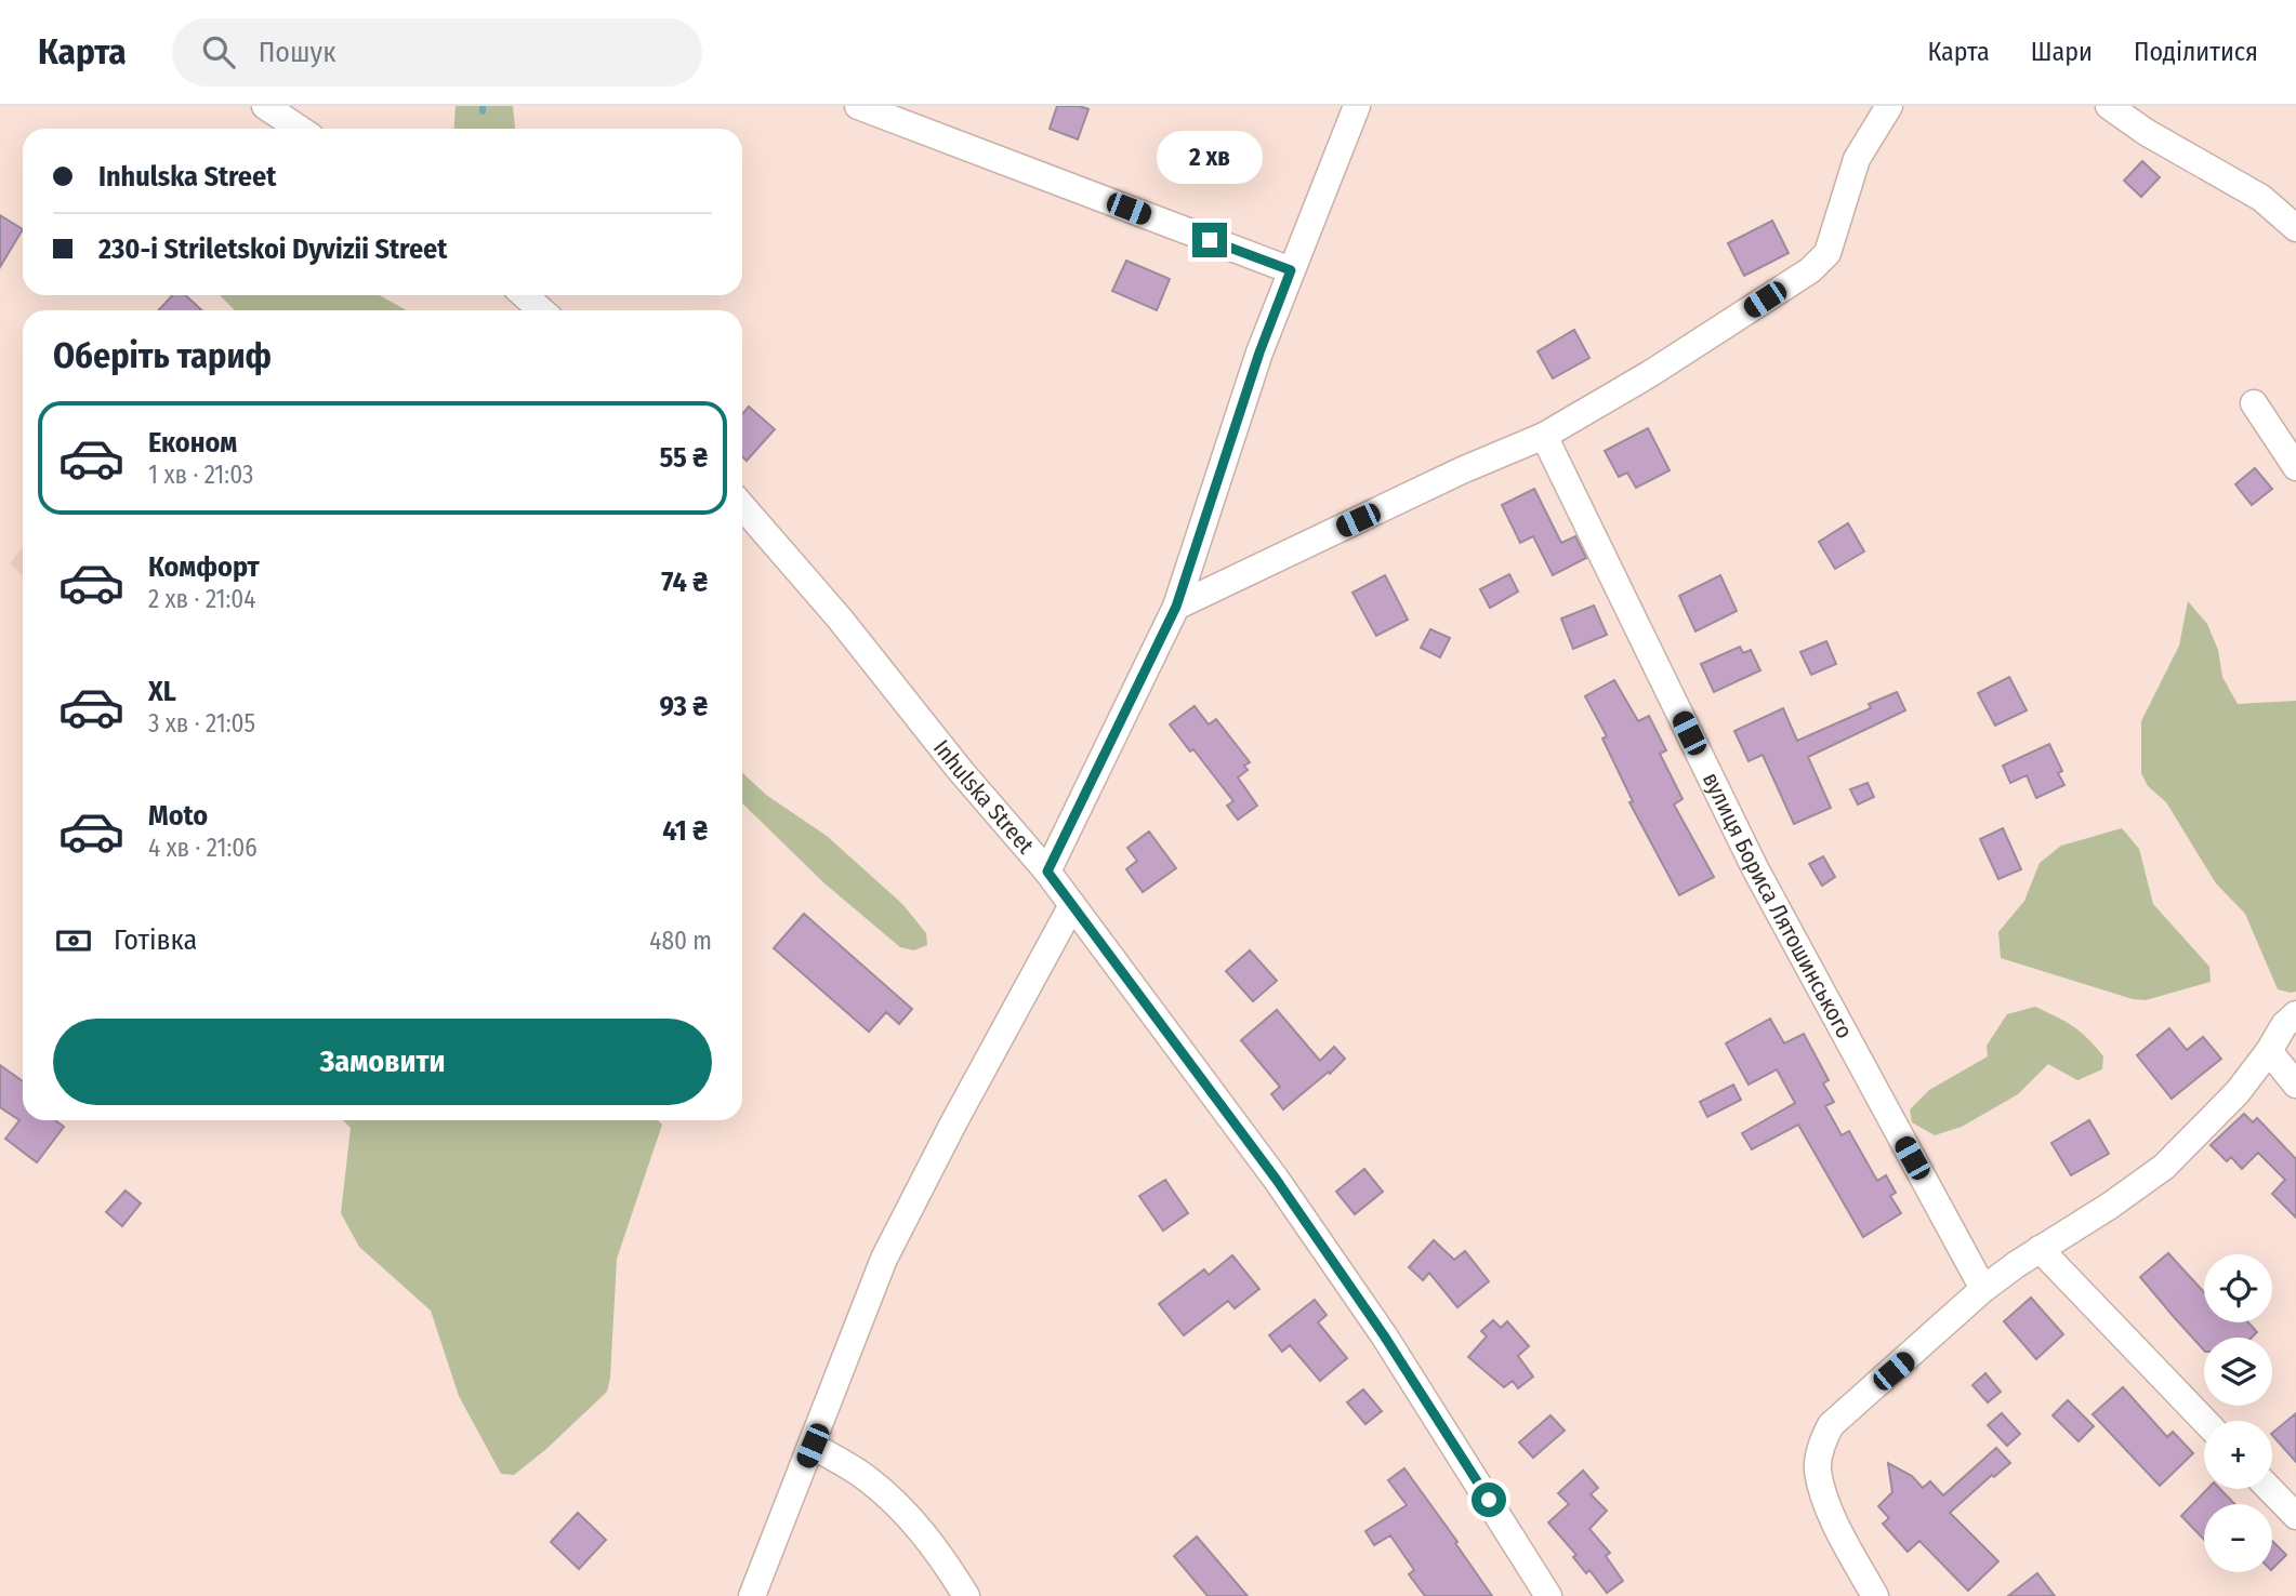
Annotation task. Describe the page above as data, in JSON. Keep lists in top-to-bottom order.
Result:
{
  "streets": {
    "street": ["Inhulska Street", "вулиця Бориса Лятошинського"]
  },
  "page": {
    "header": "Карта",
    "search": "Пошук",
    "nav": ["Карта", "Шари", "Поділитися"],
    "banner": ["Inhulska Street", "230-i Striletskoi Dyvizii Street"],
    "bubble": "2 хв",
    "heading": "Оберіть тариф",
    "list": [
      {
        "name": "Економ",
        "note": "1 хв · 21:03",
        "value": "55 ₴"
      },
      {
        "name": "Комфорт",
        "note": "2 хв · 21:04",
        "value": "74 ₴"
      },
      {
        "name": "XL",
        "note": "3 хв · 21:05",
        "value": "93 ₴"
      },
      {
        "name": "Moto",
        "note": "4 хв · 21:06",
        "value": "41 ₴"
      }
    ],
    "pay": ["Готівка", "480 m"],
    "buttons": "Замовити",
    "map_buttons": ["+", "−"]
  }
}
